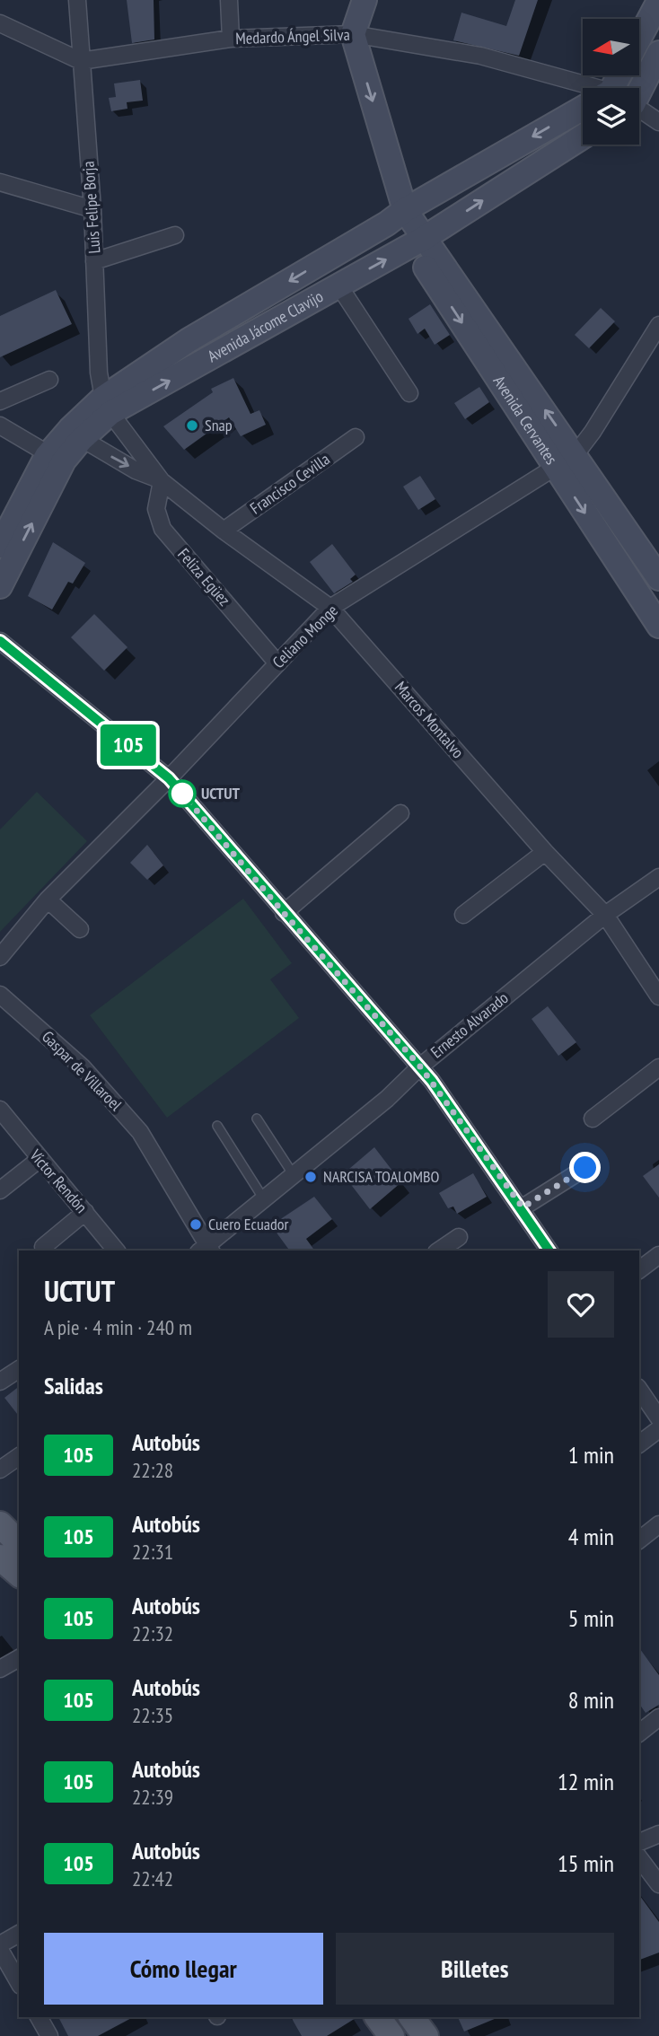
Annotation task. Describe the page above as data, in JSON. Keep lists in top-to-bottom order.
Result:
{
  "streets": {
    "street": [
      "Medardo Ángel Silva",
      "Luis Felipe Borja",
      "Avenida Jácome Clavijo",
      "Avenida Cervantes",
      "Francisco Cevilla",
      "Feliza Egüez",
      "Celiano Monge",
      "Marcos Montalvo",
      "Ernesto Alvarado",
      "Gaspar de Villaroel",
      "Víctor Rendón"
    ]
  },
  "crossings": [
    ["Medardo Ángel Silva", "Luis Felipe Borja"],
    ["Medardo Ángel Silva", "Avenida Cervantes"],
    ["Luis Felipe Borja", "Avenida Jácome Clavijo"],
    ["Luis Felipe Borja", "Marcos Montalvo"],
    ["Avenida Jácome Clavijo", "Avenida Cervantes"],
    ["Avenida Jácome Clavijo", "Marcos Montalvo"],
    ["Avenida Cervantes", "Celiano Monge"],
    ["Francisco Cevilla", "Marcos Montalvo"],
    ["Feliza Egüez", "Celiano Monge"],
    ["Feliza Egüez", "Marcos Montalvo"],
    ["Celiano Monge", "Marcos Montalvo"],
    ["Marcos Montalvo", "Ernesto Alvarado"],
    ["Ernesto Alvarado", "Gaspar de Villaroel"]
  ],
  "places": [
    "Snap",
    "UCTUT",
    "NARCISA TOALOMBO",
    "Cuero Ecuador"
  ],
  "lines": ["bus line 105"],
  "north": "left",
  "page": {
    "on_map": "105",
    "heading": [
      ["UCTUT", "A pie · 4 min · 240 m"],
      "Salidas"
    ],
    "list": [
      {
        "mark": "105",
        "name": "Autobús",
        "note": "22:28",
        "value": "1 min"
      },
      {
        "mark": "105",
        "name": "Autobús",
        "note": "22:31",
        "value": "4 min"
      },
      {
        "mark": "105",
        "name": "Autobús",
        "note": "22:32",
        "value": "5 min"
      },
      {
        "mark": "105",
        "name": "Autobús",
        "note": "22:35",
        "value": "8 min"
      },
      {
        "mark": "105",
        "name": "Autobús",
        "note": "22:39",
        "value": "12 min"
      },
      {
        "mark": "105",
        "name": "Autobús",
        "note": "22:42",
        "value": "15 min"
      }
    ],
    "buttons": ["Cómo llegar", "Billetes"]
  }
}
